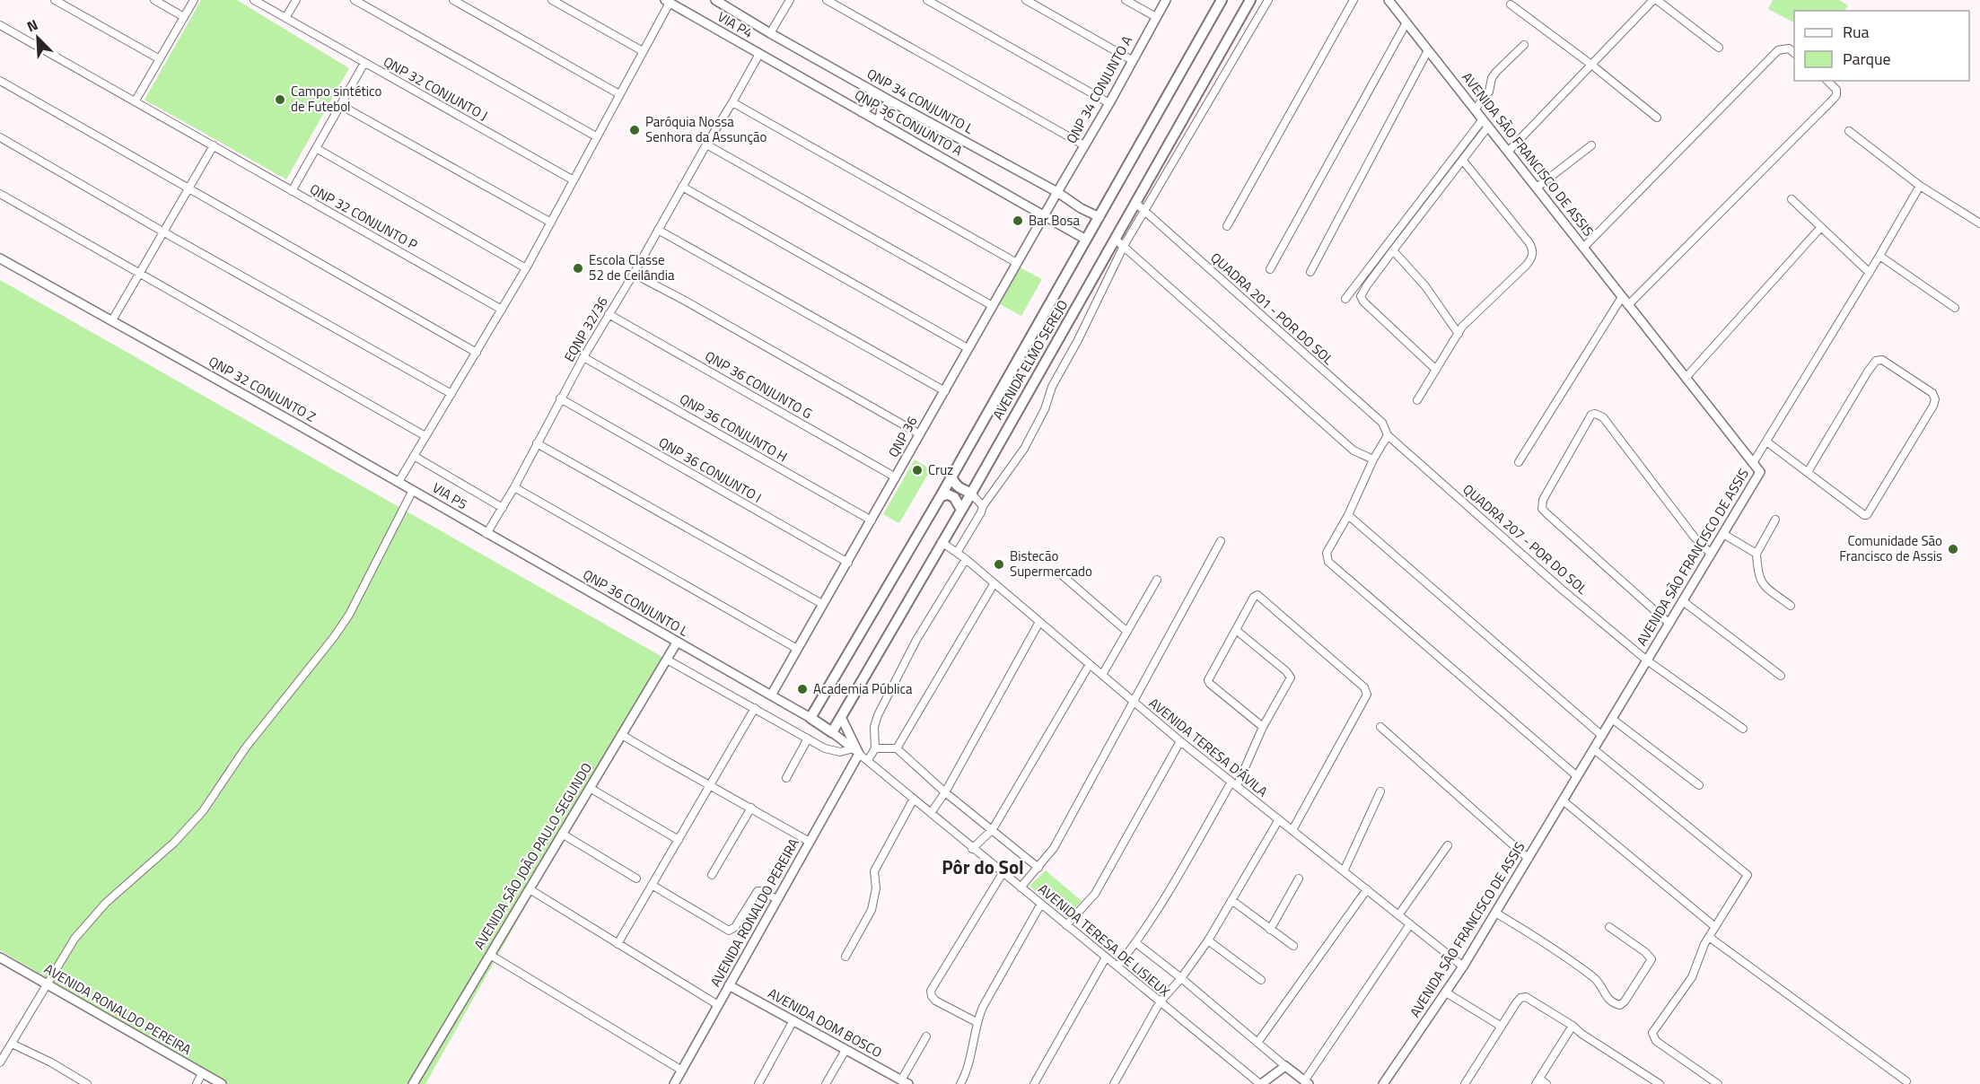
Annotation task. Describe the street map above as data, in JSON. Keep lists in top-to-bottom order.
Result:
{
  "streets": {
    "main road": ["AVENIDA ELMO SEREJO"],
    "street": [
      "VIA P4",
      "QNP 32 CONJUNTO J",
      "QNP 34 CONJUNTO A",
      "QNP 34 CONJUNTO L",
      "QNP 36 CONJUNTO A",
      "AVENIDA SÃO FRANCISCO DE ASSIS",
      "QNP 32 CONJUNTO P",
      "QUADRA 201 - POR DO SOL",
      "EQNP 32/36",
      "QNP 36 CONJUNTO G",
      "QNP 32 CONJUNTO Z",
      "QNP 36 CONJUNTO H",
      "QNP 36",
      "QNP 36 CONJUNTO I",
      "VIA P5",
      "QUADRA 207 - POR DO SOL",
      "QNP 36 CONJUNTO L",
      "AVENIDA TERESA D'ÁVILA",
      "AVENIDA SÃO JOÃO PAULO SEGUNDO",
      "AVENIDA RONALDO PEREIRA",
      "AVENIDA TERESA DE LISIEUX",
      "AVENIDA DOM BOSCO"
    ]
  },
  "crossings": [
    ["VIA P4", "QNP 34 CONJUNTO L"],
    ["VIA P4", "QNP 36 CONJUNTO A"],
    ["VIA P4", "EQNP 32/36"],
    ["QNP 34 CONJUNTO A", "QNP 34 CONJUNTO L"],
    ["QNP 34 CONJUNTO A", "QNP 36"],
    ["QNP 34 CONJUNTO L", "QNP 36"],
    ["QNP 36 CONJUNTO A", "EQNP 32/36"],
    ["QNP 36 CONJUNTO A", "QNP 36"],
    ["AVENIDA SÃO FRANCISCO DE ASSIS", "QUADRA 207 - POR DO SOL"],
    ["AVENIDA SÃO FRANCISCO DE ASSIS", "AVENIDA TERESA D'ÁVILA"],
    ["QUADRA 201 - POR DO SOL", "AVENIDA ELMO SEREJO"],
    ["QUADRA 201 - POR DO SOL", "QUADRA 207 - POR DO SOL"],
    ["EQNP 32/36", "QNP 36 CONJUNTO G"],
    ["EQNP 32/36", "QNP 36 CONJUNTO H"],
    ["EQNP 32/36", "QNP 36 CONJUNTO I"],
    ["EQNP 32/36", "VIA P5"],
    ["EQNP 32/36", "QNP 36 CONJUNTO L"],
    ["AVENIDA ELMO SEREJO", "AVENIDA TERESA D'ÁVILA"],
    ["QNP 36 CONJUNTO G", "QNP 36"],
    ["QNP 32 CONJUNTO Z", "VIA P5"],
    ["QNP 36 CONJUNTO H", "QNP 36"],
    ["QNP 36", "QNP 36 CONJUNTO I"],
    ["QNP 36", "QNP 36 CONJUNTO L"],
    ["VIA P5", "QNP 36 CONJUNTO L"],
    ["QNP 36 CONJUNTO L", "AVENIDA SÃO JOÃO PAULO SEGUNDO"],
    ["AVENIDA RONALDO PEREIRA", "AVENIDA TERESA DE LISIEUX"],
    ["AVENIDA RONALDO PEREIRA", "AVENIDA DOM BOSCO"]
  ],
  "districts": ["Pôr do Sol"],
  "places": [
    "Campo sintético de Futebol",
    "Paróquia Nossa Senhora da Assunção",
    "Bar Bosa",
    "Escola Classe 52 de Ceilândia",
    "Cruz",
    "Comunidade São Francisco de Assis",
    "Bistecão Supermercado",
    "Academia Pública"
  ],
  "legend": ["Rua", "Parque"],
  "north": "top left"
}
